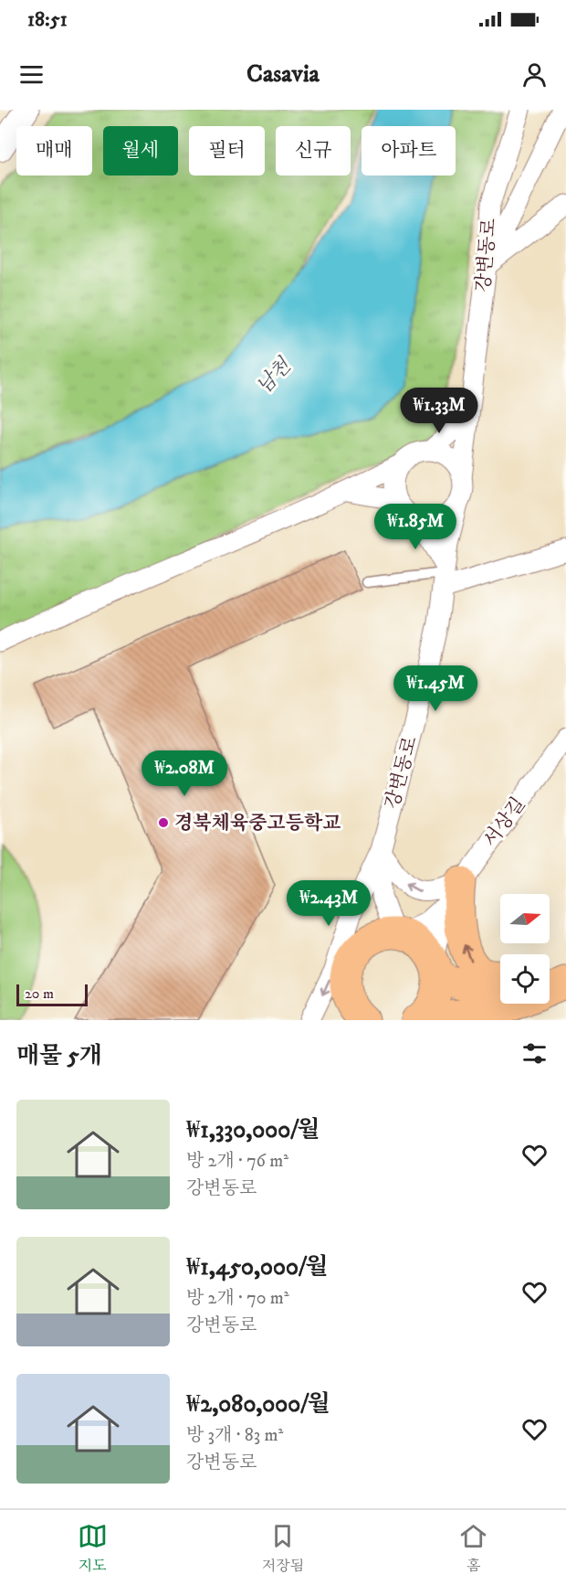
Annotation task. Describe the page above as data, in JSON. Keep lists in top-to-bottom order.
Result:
{
  "streets": {
    "street": ["강변동로", "서상길"]
  },
  "water": ["남천"],
  "places": ["경북체육중고등학교"],
  "scale_bar": "20 m",
  "north": "right",
  "page": {
    "status": "18:51",
    "header": "Casavia",
    "chip": [
      "매매",
      "월세",
      "필터",
      "신규",
      "아파트"
    ],
    "price": [
      "₩1.33M",
      "₩1.85M",
      "₩1.45M",
      "₩2.08M",
      "₩2.43M"
    ],
    "scale": "20 m",
    "heading": "매물 5개",
    "list": [
      {
        "name": "₩1,330,000/월",
        "note": "방 2개 · 76 m² · 강변동로"
      },
      {
        "name": "₩1,450,000/월",
        "note": "방 2개 · 70 m² · 강변동로"
      },
      {
        "name": "₩2,080,000/월",
        "note": "방 3개 · 83 m² · 강변동로"
      }
    ],
    "tabs": ["지도", "저장됨", "홈"]
  }
}
